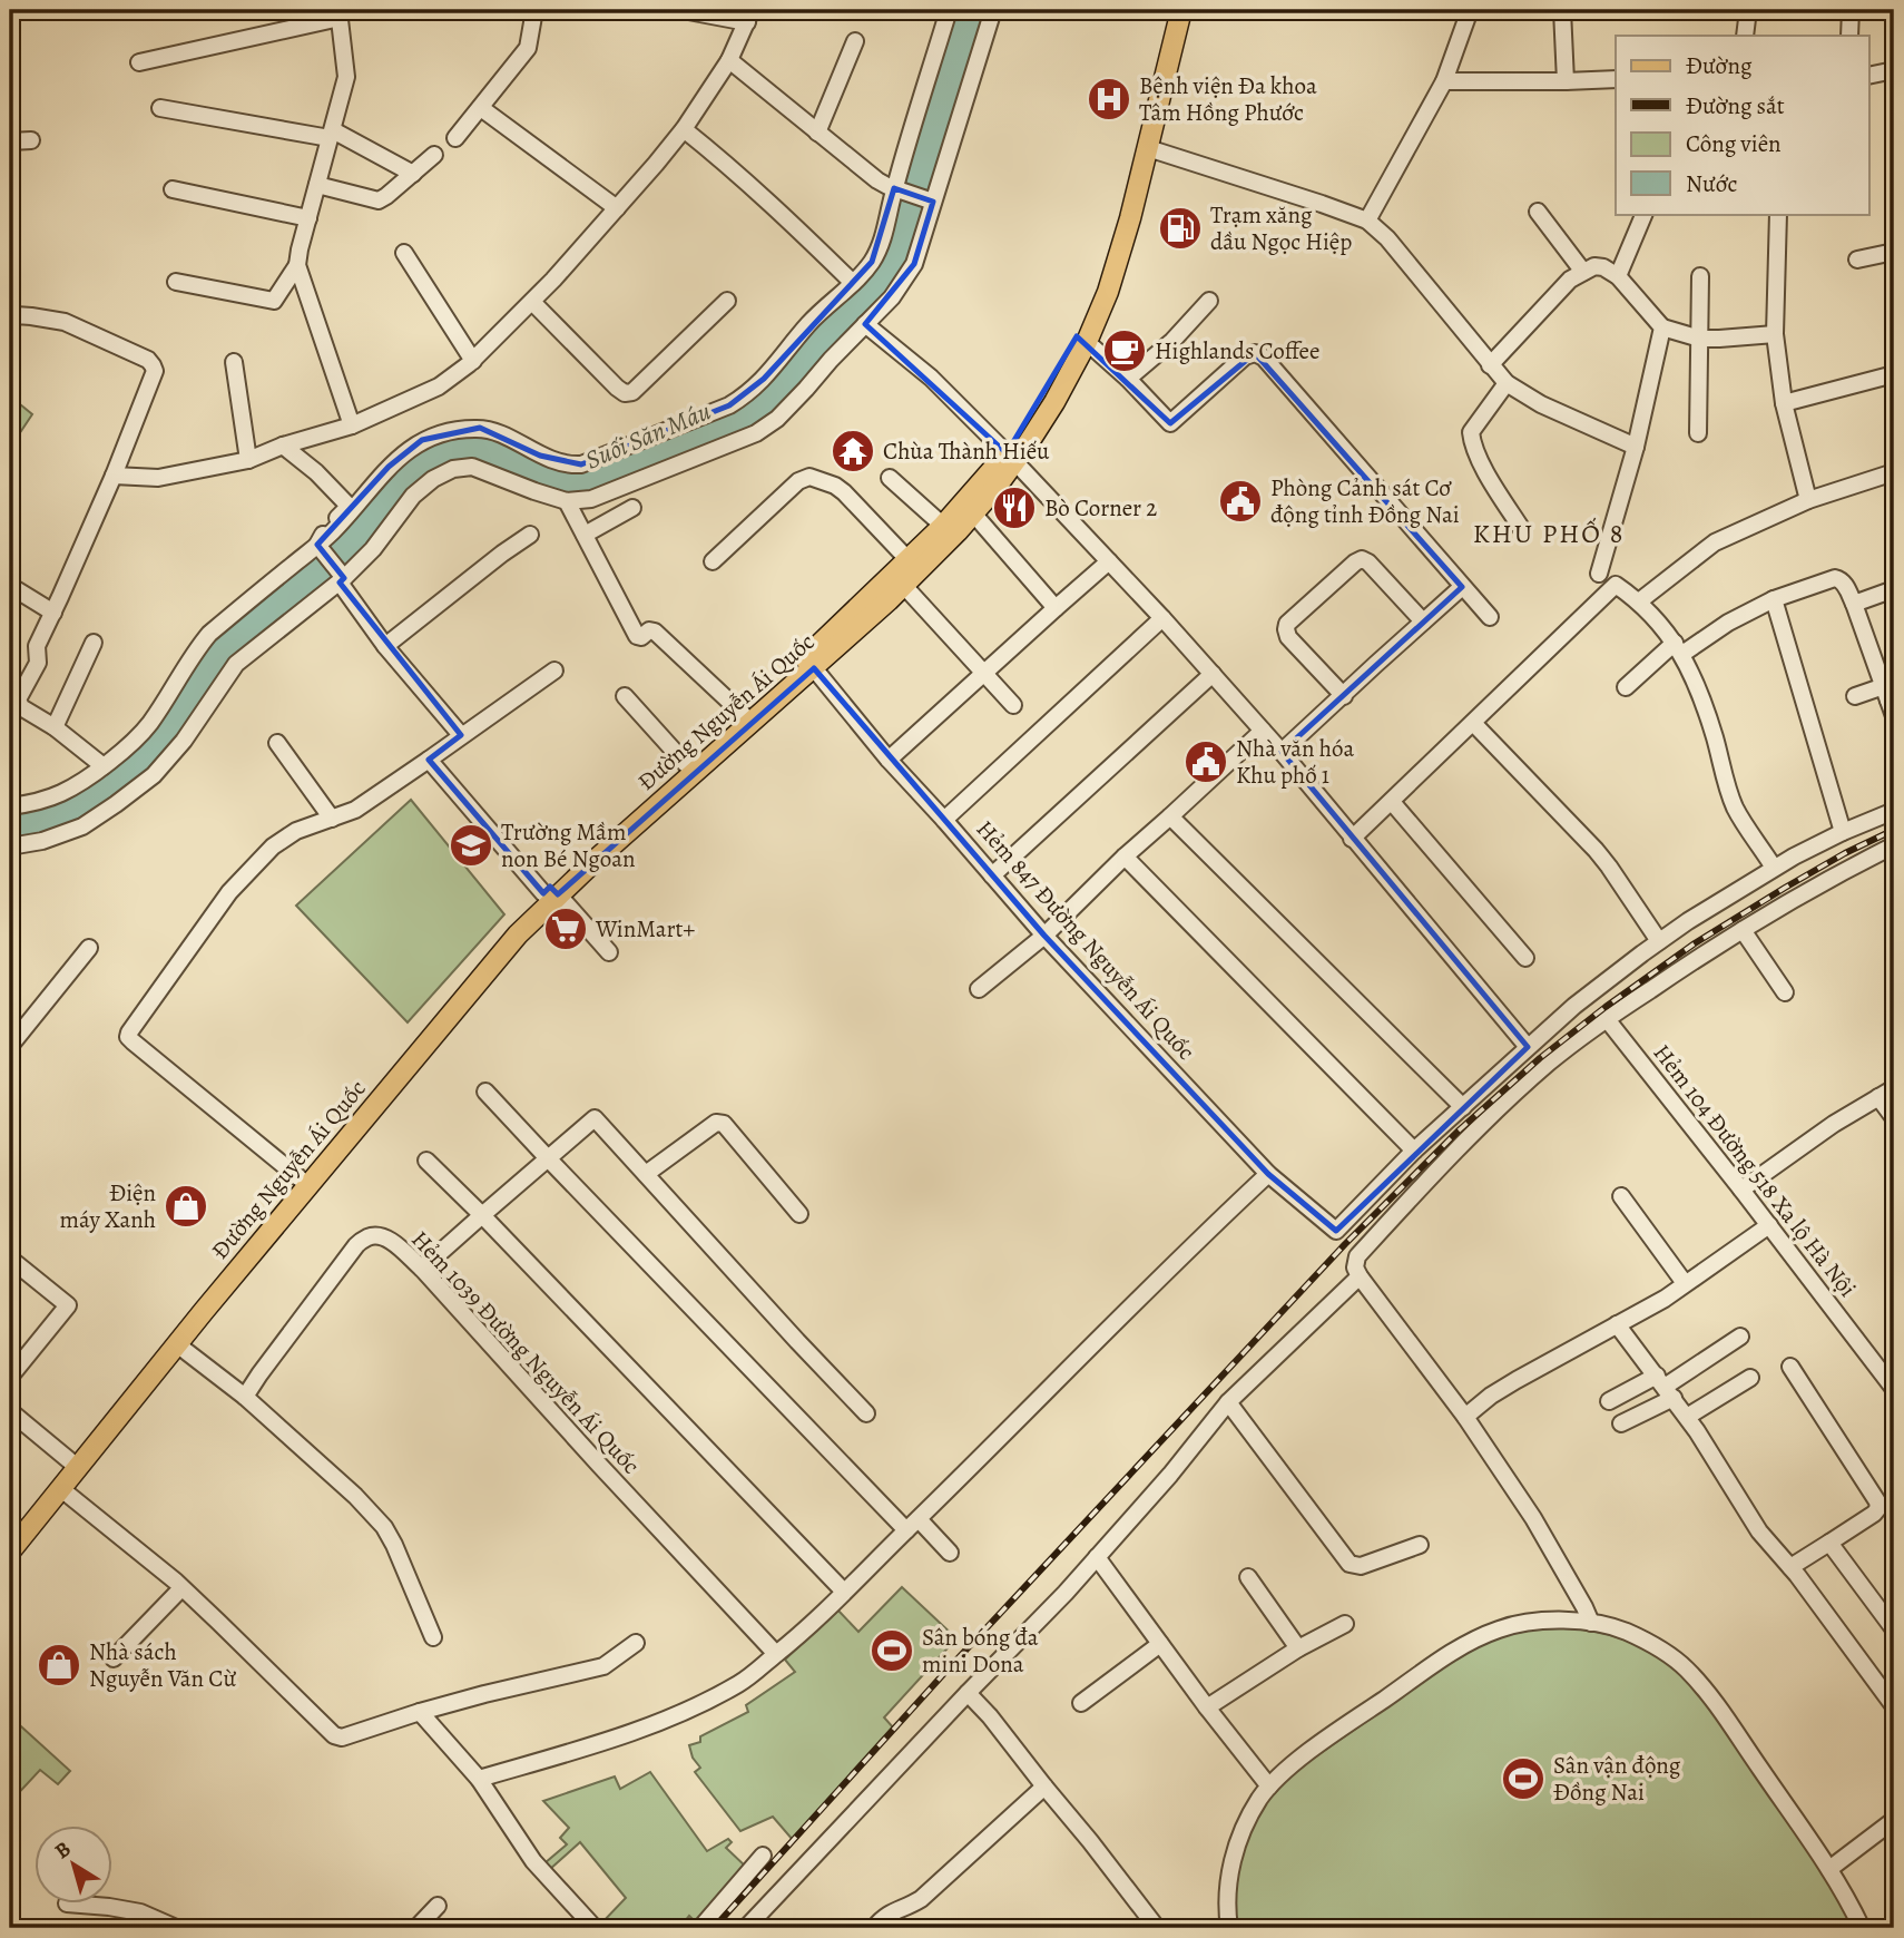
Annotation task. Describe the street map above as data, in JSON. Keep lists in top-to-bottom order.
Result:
{
  "streets": {
    "main road": ["Đường Nguyễn Ái Quốc"],
    "street": ["Hẻm 847 Đường Nguyễn Ái Quốc", "Hẻm 104 Đường 518 Xa lộ Hà Nội", "Hẻm 1039 Đường Nguyễn Ái Quốc"]
  },
  "crossings": [
    ["Đường Nguyễn Ái Quốc", "Hẻm 847 Đường Nguyễn Ái Quốc"]
  ],
  "districts": ["KHU PHỐ 8"],
  "water": ["Suối Săn Máu"],
  "places": {
    "hospital": ["Bệnh viện Đa khoa Tâm Hồng Phước"],
    "fuel station": ["Trạm xăng dầu Ngọc Hiệp"],
    "cafe": ["Highlands Coffee"],
    "temple": ["Chùa Thành Hiếu"],
    "public building": ["Phòng Cảnh sát Cơ động tỉnh Đồng Nai", "Nhà văn hóa Khu phố 1"],
    "restaurant": ["Bò Corner 2"],
    "school or university": ["Trường Mầm non Bé Ngoan"],
    "supermarket": ["WinMart+"],
    "shop": ["Điện máy Xanh", "Nhà sách Nguyễn Văn Cừ"],
    "sports": ["Sân bóng đa mini Dona", "Sân vận động Đồng Nai"]
  },
  "legend": [
    "Đường",
    "Đường sắt",
    "Công viên",
    "Nước"
  ],
  "north": "top left"
}
